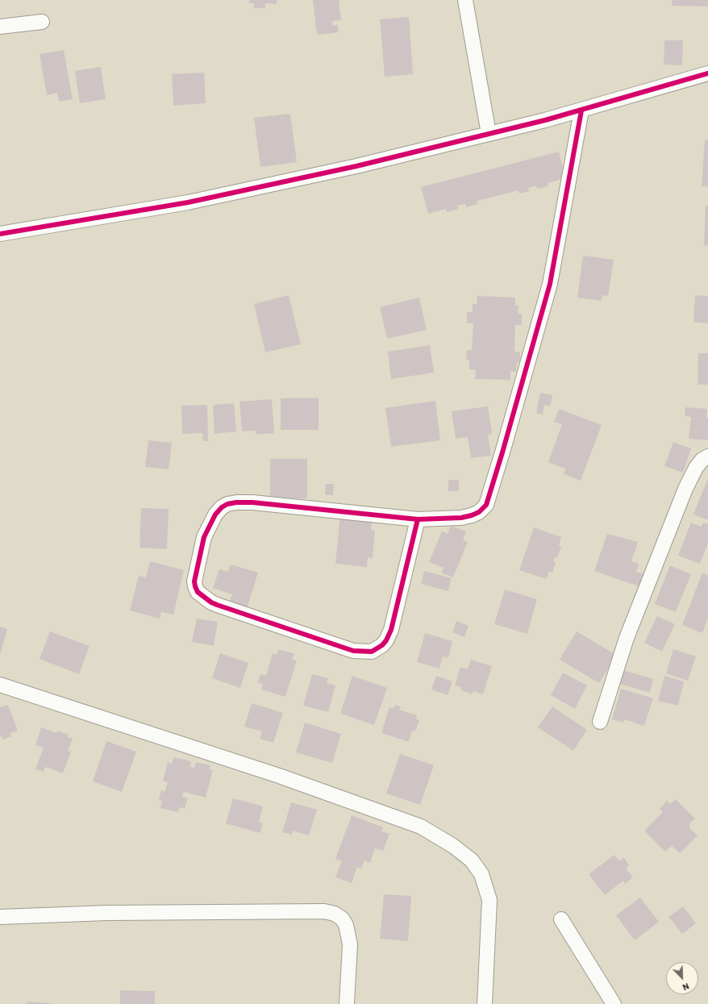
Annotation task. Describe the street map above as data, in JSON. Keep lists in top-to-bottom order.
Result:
{
  "north": "bottom right"
}
